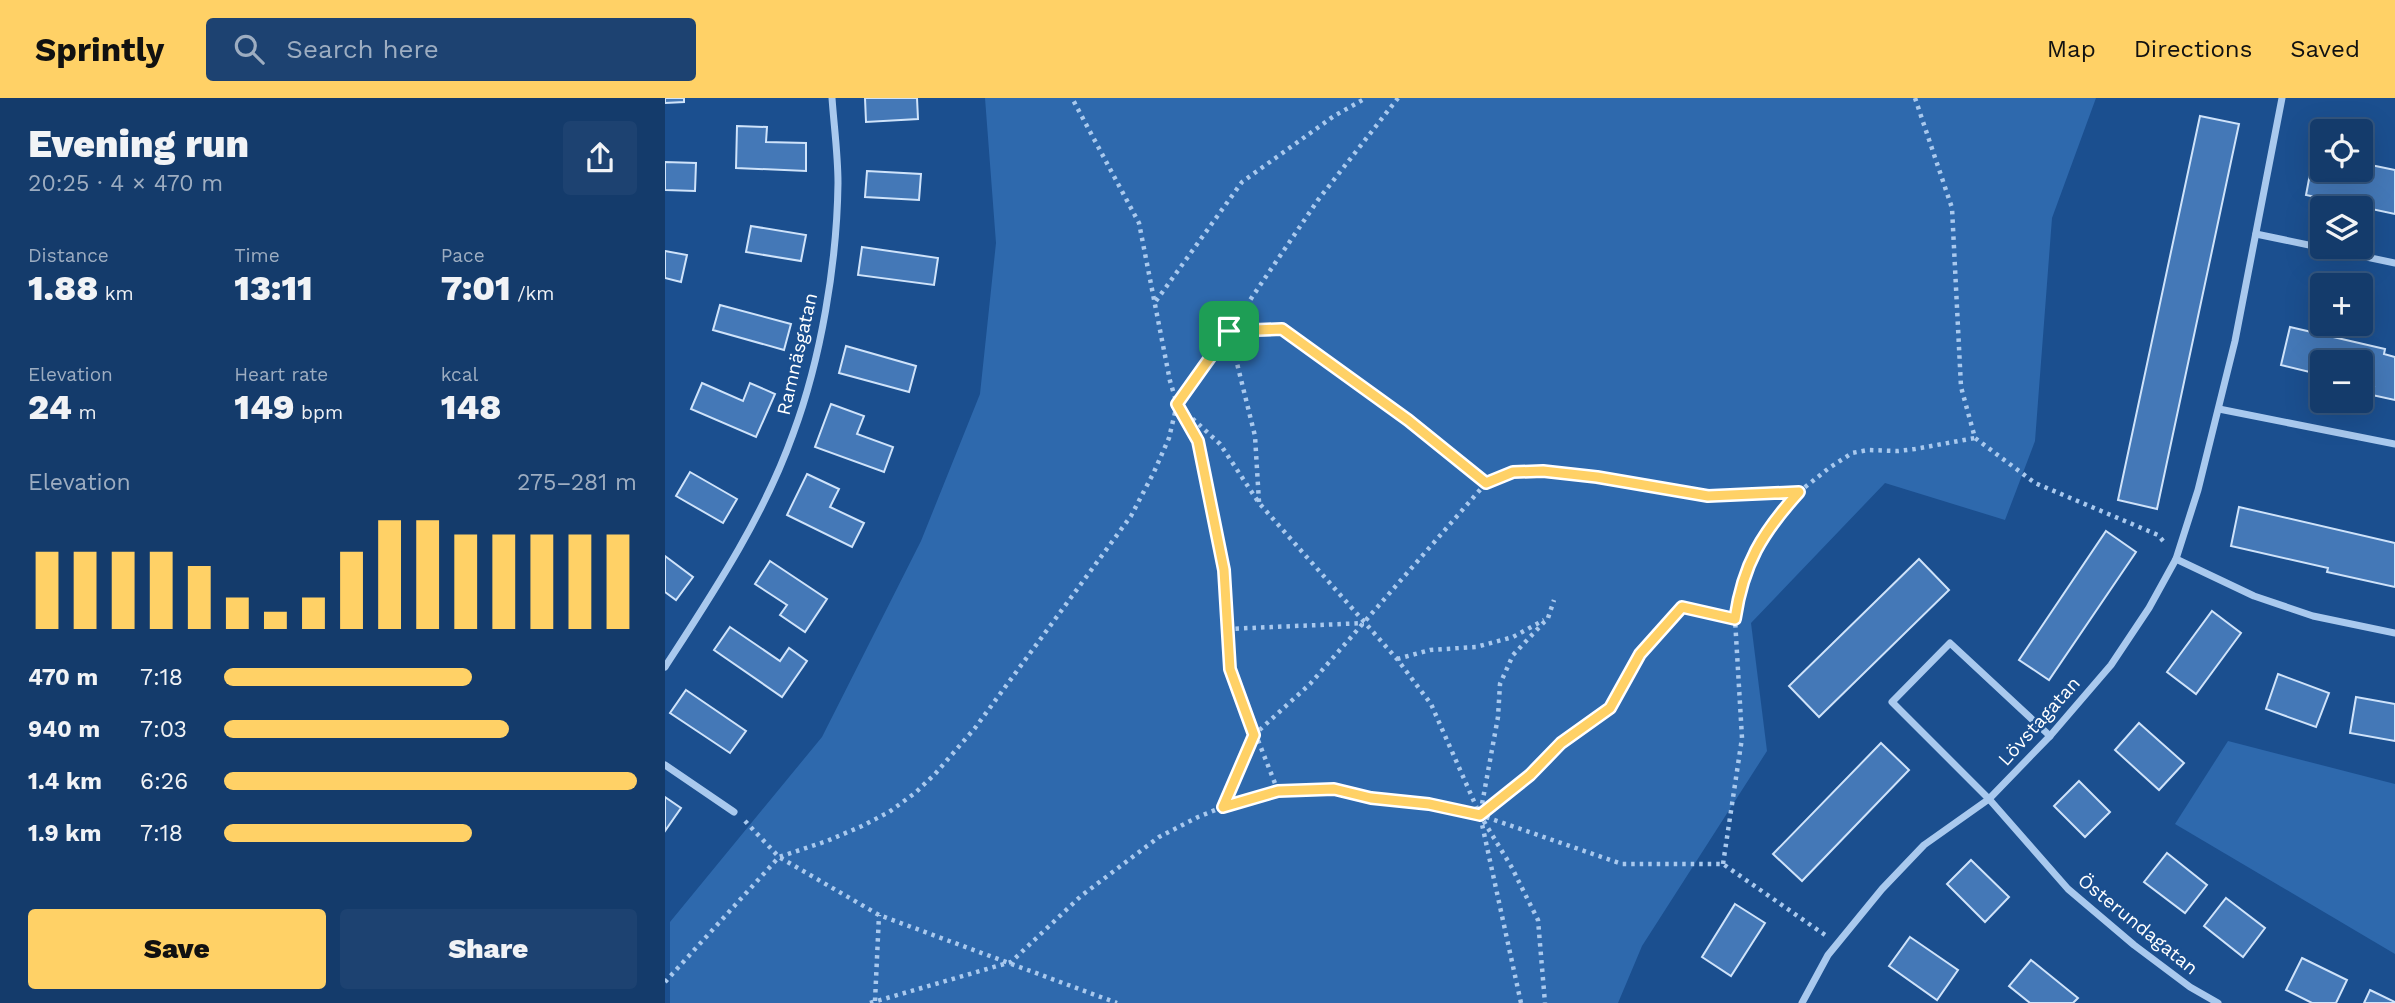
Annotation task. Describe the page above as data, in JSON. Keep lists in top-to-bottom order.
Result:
{
  "streets": {
    "street": ["Ramnäsgatan", "Lövstagatan", "Österundagatan"]
  },
  "crossings": [
    ["Lövstagatan", "Österundagatan"]
  ],
  "page": {
    "header": "Sprintly",
    "search": "Search here",
    "nav": ["Map", "Directions", "Saved"],
    "heading": ["Evening run", "20:25 · 4 × 470 m"],
    "map_buttons": ["+", "−"],
    "stats": [
      ["Distance", "1.88 km"],
      ["Time", "13:11"],
      ["Pace", "7:01 /km"],
      ["Elevation", "24 m"],
      ["Heart rate", "149 bpm"],
      ["kcal", "148"]
    ],
    "chart": ["Elevation", "275–281 m"],
    "list": [
      {
        "name": "470 m",
        "note": "7:18"
      },
      {
        "name": "940 m",
        "note": "7:03"
      },
      {
        "name": "1.4 km",
        "note": "6:26"
      },
      {
        "name": "1.9 km",
        "note": "7:18"
      }
    ],
    "buttons": ["Save", "Share"]
  }
}
